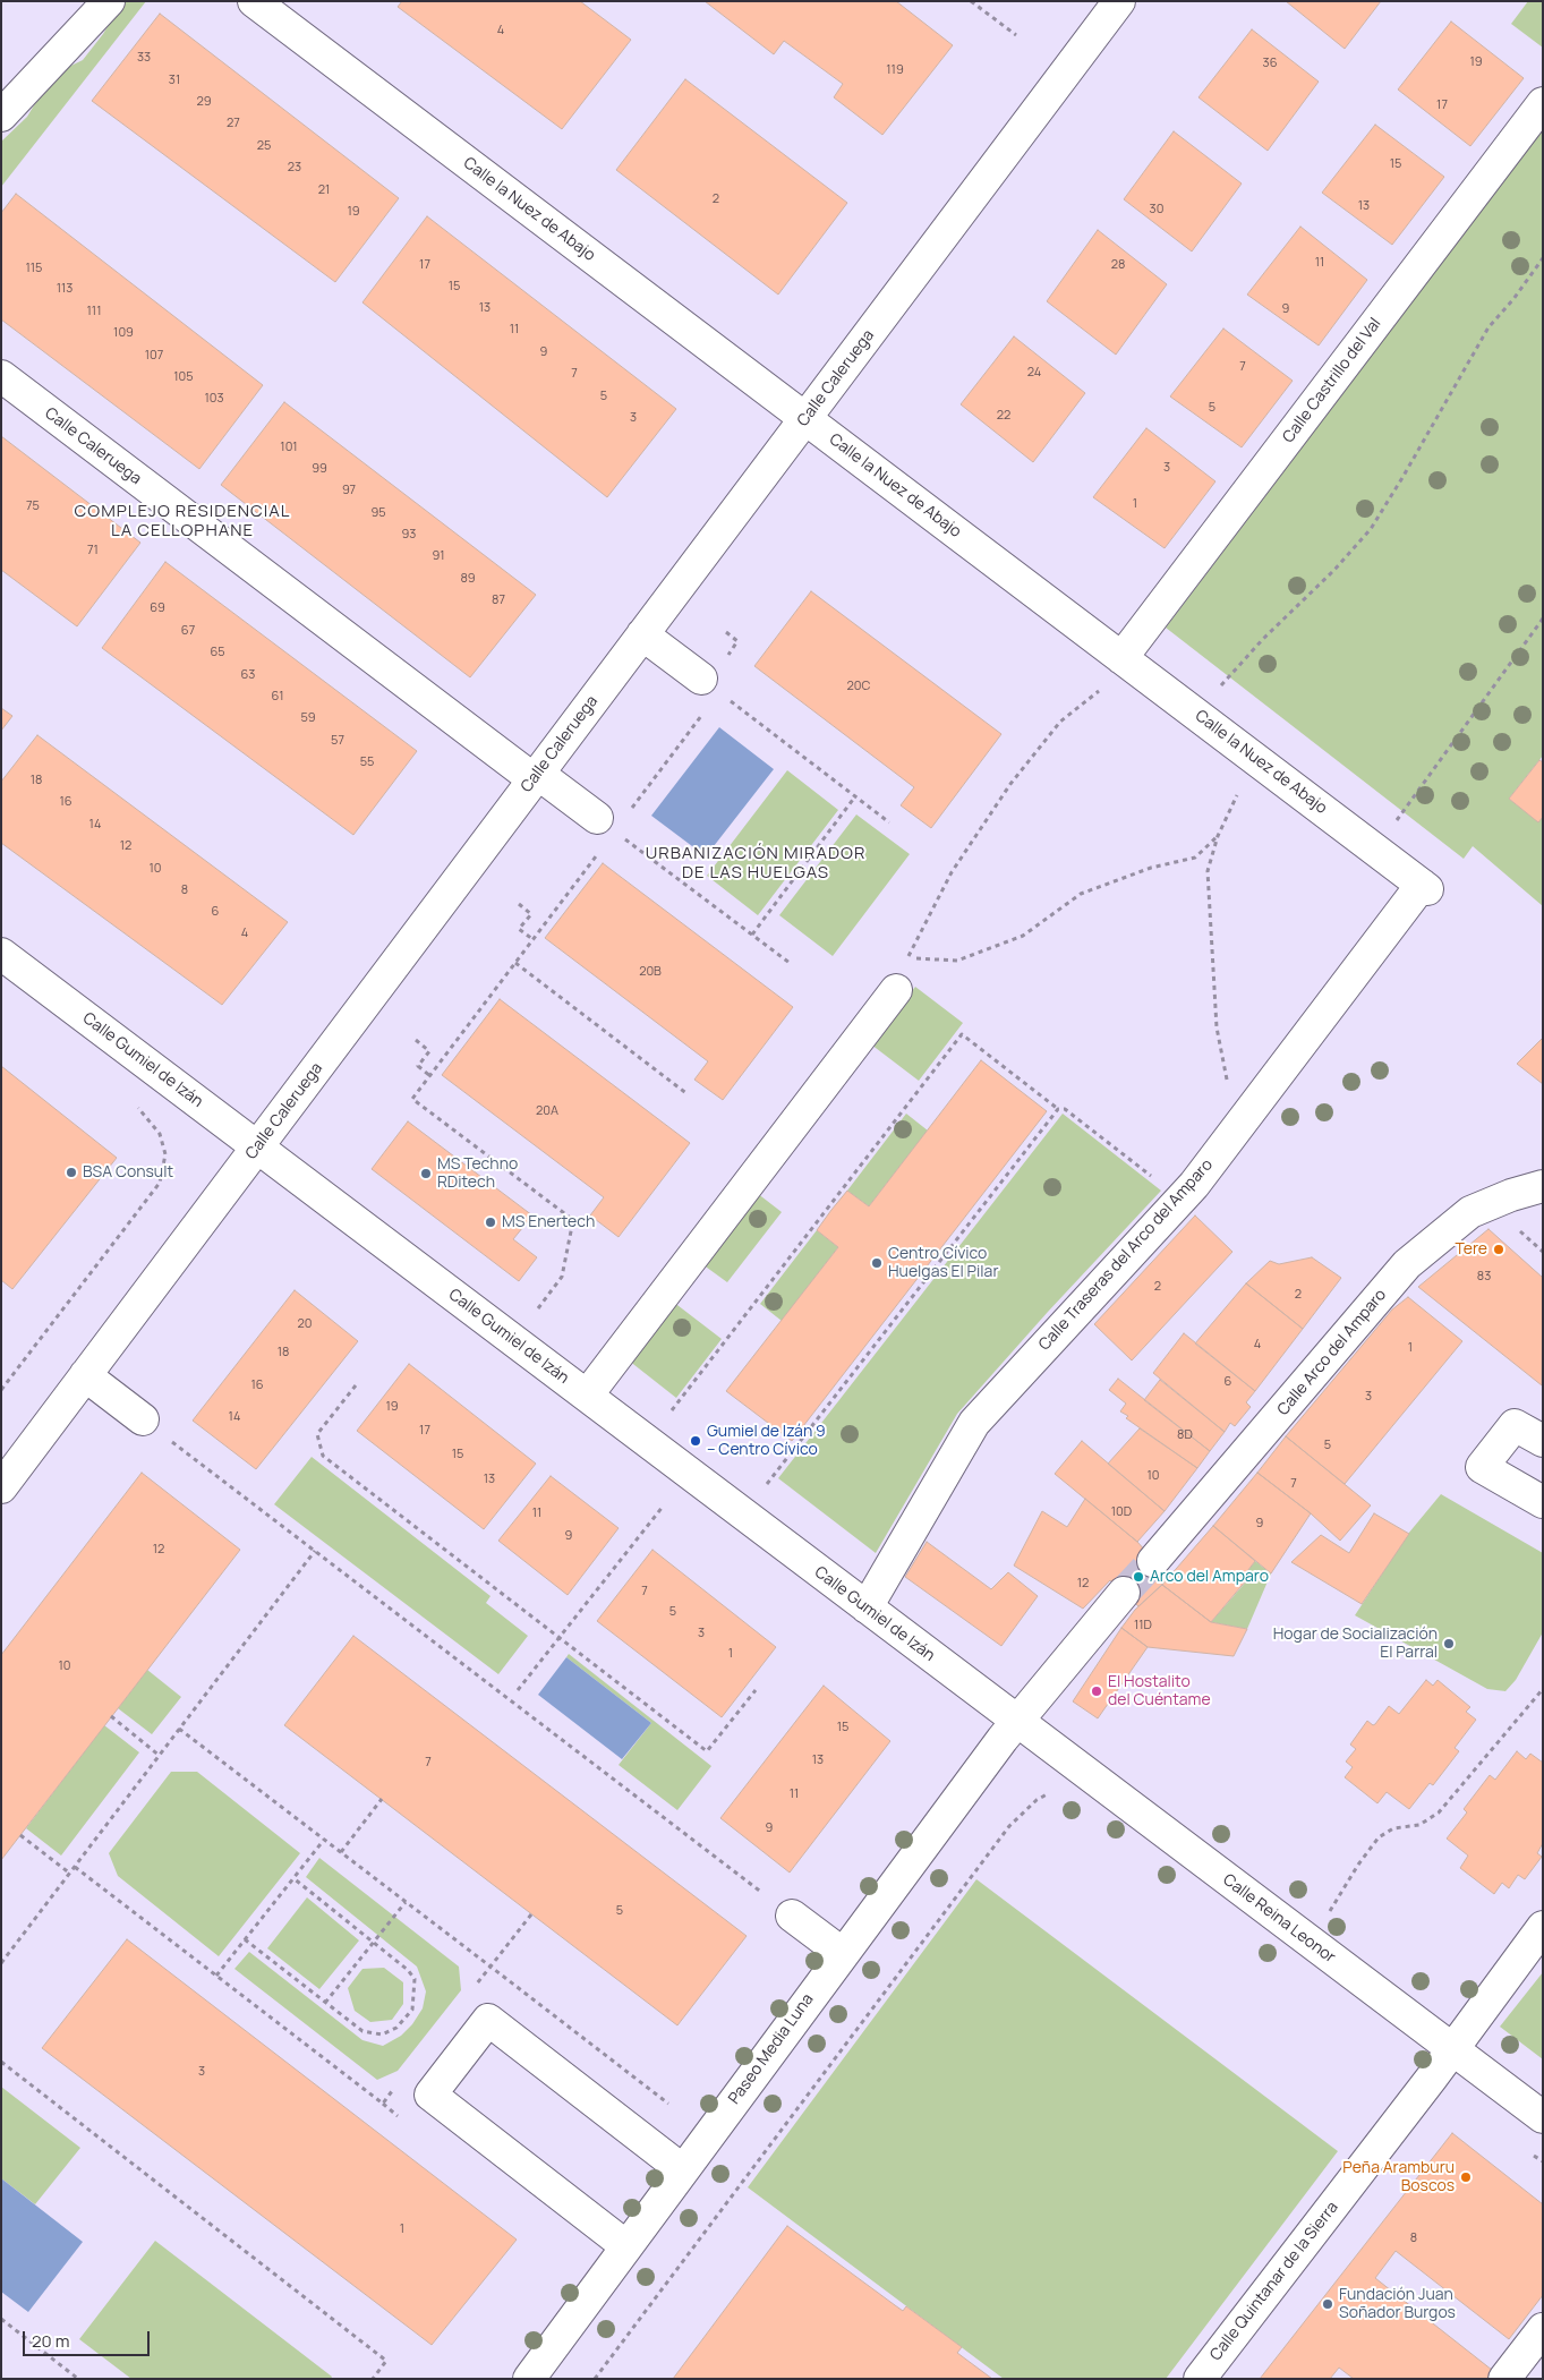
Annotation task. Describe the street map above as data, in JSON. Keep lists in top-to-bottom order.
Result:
{
  "streets": {
    "street": [
      "Calle la Nuez de Abajo",
      "Calle Caleruega",
      "Calle Castrillo del Val",
      "Calle Gumiel de Izán",
      "Calle Traseras del Arco del Amparo",
      "Calle Arco del Amparo",
      "Calle Reina Leonor",
      "Paseo Media Luna",
      "Calle Quintanar de la Sierra"
    ]
  },
  "crossings": [
    ["Calle la Nuez de Abajo", "Calle Caleruega"],
    ["Calle la Nuez de Abajo", "Calle Castrillo del Val"],
    ["Calle la Nuez de Abajo", "Calle Traseras del Arco del Amparo"],
    ["Calle Caleruega", "Calle Gumiel de Izán"],
    ["Calle Gumiel de Izán", "Calle Traseras del Arco del Amparo"],
    ["Calle Gumiel de Izán", "Calle Reina Leonor"],
    ["Calle Gumiel de Izán", "Paseo Media Luna"],
    ["Calle Reina Leonor", "Paseo Media Luna"],
    ["Calle Reina Leonor", "Calle Quintanar de la Sierra"]
  ],
  "districts": ["COMPLEJO RESIDENCIAL LA CELLOPHANE", "URBANIZACIÓN MIRADOR DE LAS HUELGAS"],
  "places": [
    "BSA Consult",
    "MS Techno RDitech",
    "MS Enertech",
    "Tere",
    "Centro Cívico Huelgas El Pilar",
    "Gumiel de Izán 9 – Centro Cívico",
    "Arco del Amparo",
    "Hogar de Socialización El Parral",
    "El Hostalito del Cuéntame",
    "Peña Aramburu Boscos",
    "Fundación Juan Soñador Burgos"
  ],
  "house_numbers": [
    "4",
    "33",
    "19",
    "36",
    "119",
    "31",
    "29",
    "17",
    "27",
    "25",
    "15",
    "23",
    "21",
    "2",
    "13",
    "30",
    "19",
    "11",
    "17",
    "28",
    "115",
    "15",
    "113",
    "13",
    "9",
    "111",
    "11",
    "109",
    "9",
    "107",
    "7",
    "24",
    "7",
    "105",
    "5",
    "103",
    "5",
    "22",
    "3",
    "101",
    "3",
    "99",
    "97",
    "1",
    "75",
    "95",
    "93",
    "71",
    "91",
    "89",
    "87",
    "69",
    "67",
    "65",
    "63",
    "20C",
    "61",
    "59",
    "57",
    "55",
    "18",
    "16",
    "14",
    "12",
    "10",
    "8",
    "6",
    "4",
    "20B",
    "20A",
    "83",
    "2",
    "2",
    "20",
    "4",
    "1",
    "18",
    "6",
    "16",
    "3",
    "19",
    "14",
    "17",
    "8D",
    "5",
    "15",
    "10",
    "13",
    "7",
    "10D",
    "11",
    "9",
    "9",
    "12",
    "12",
    "7",
    "5",
    "11D",
    "3",
    "1",
    "10",
    "15",
    "13",
    "7",
    "11",
    "9",
    "5",
    "3",
    "1",
    "8"
  ],
  "scale_bar": "20 m"
}
